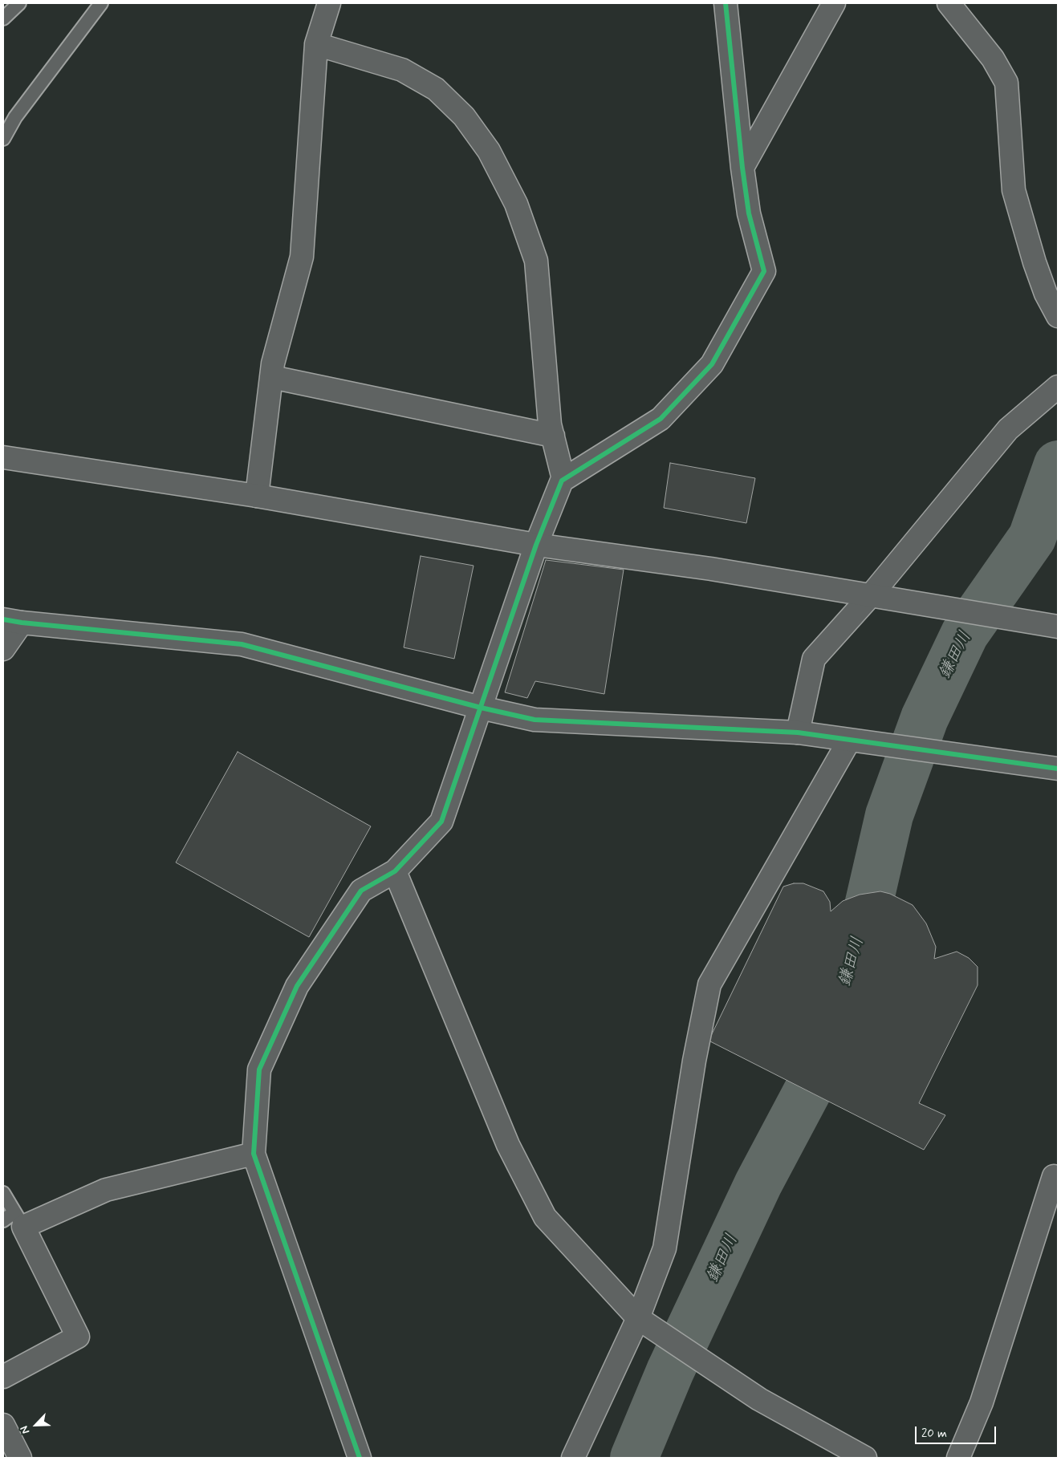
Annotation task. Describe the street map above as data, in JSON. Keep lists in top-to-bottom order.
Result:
{
  "water": ["鎌田川"],
  "scale_bar": "20 m",
  "north": "bottom left"
}
